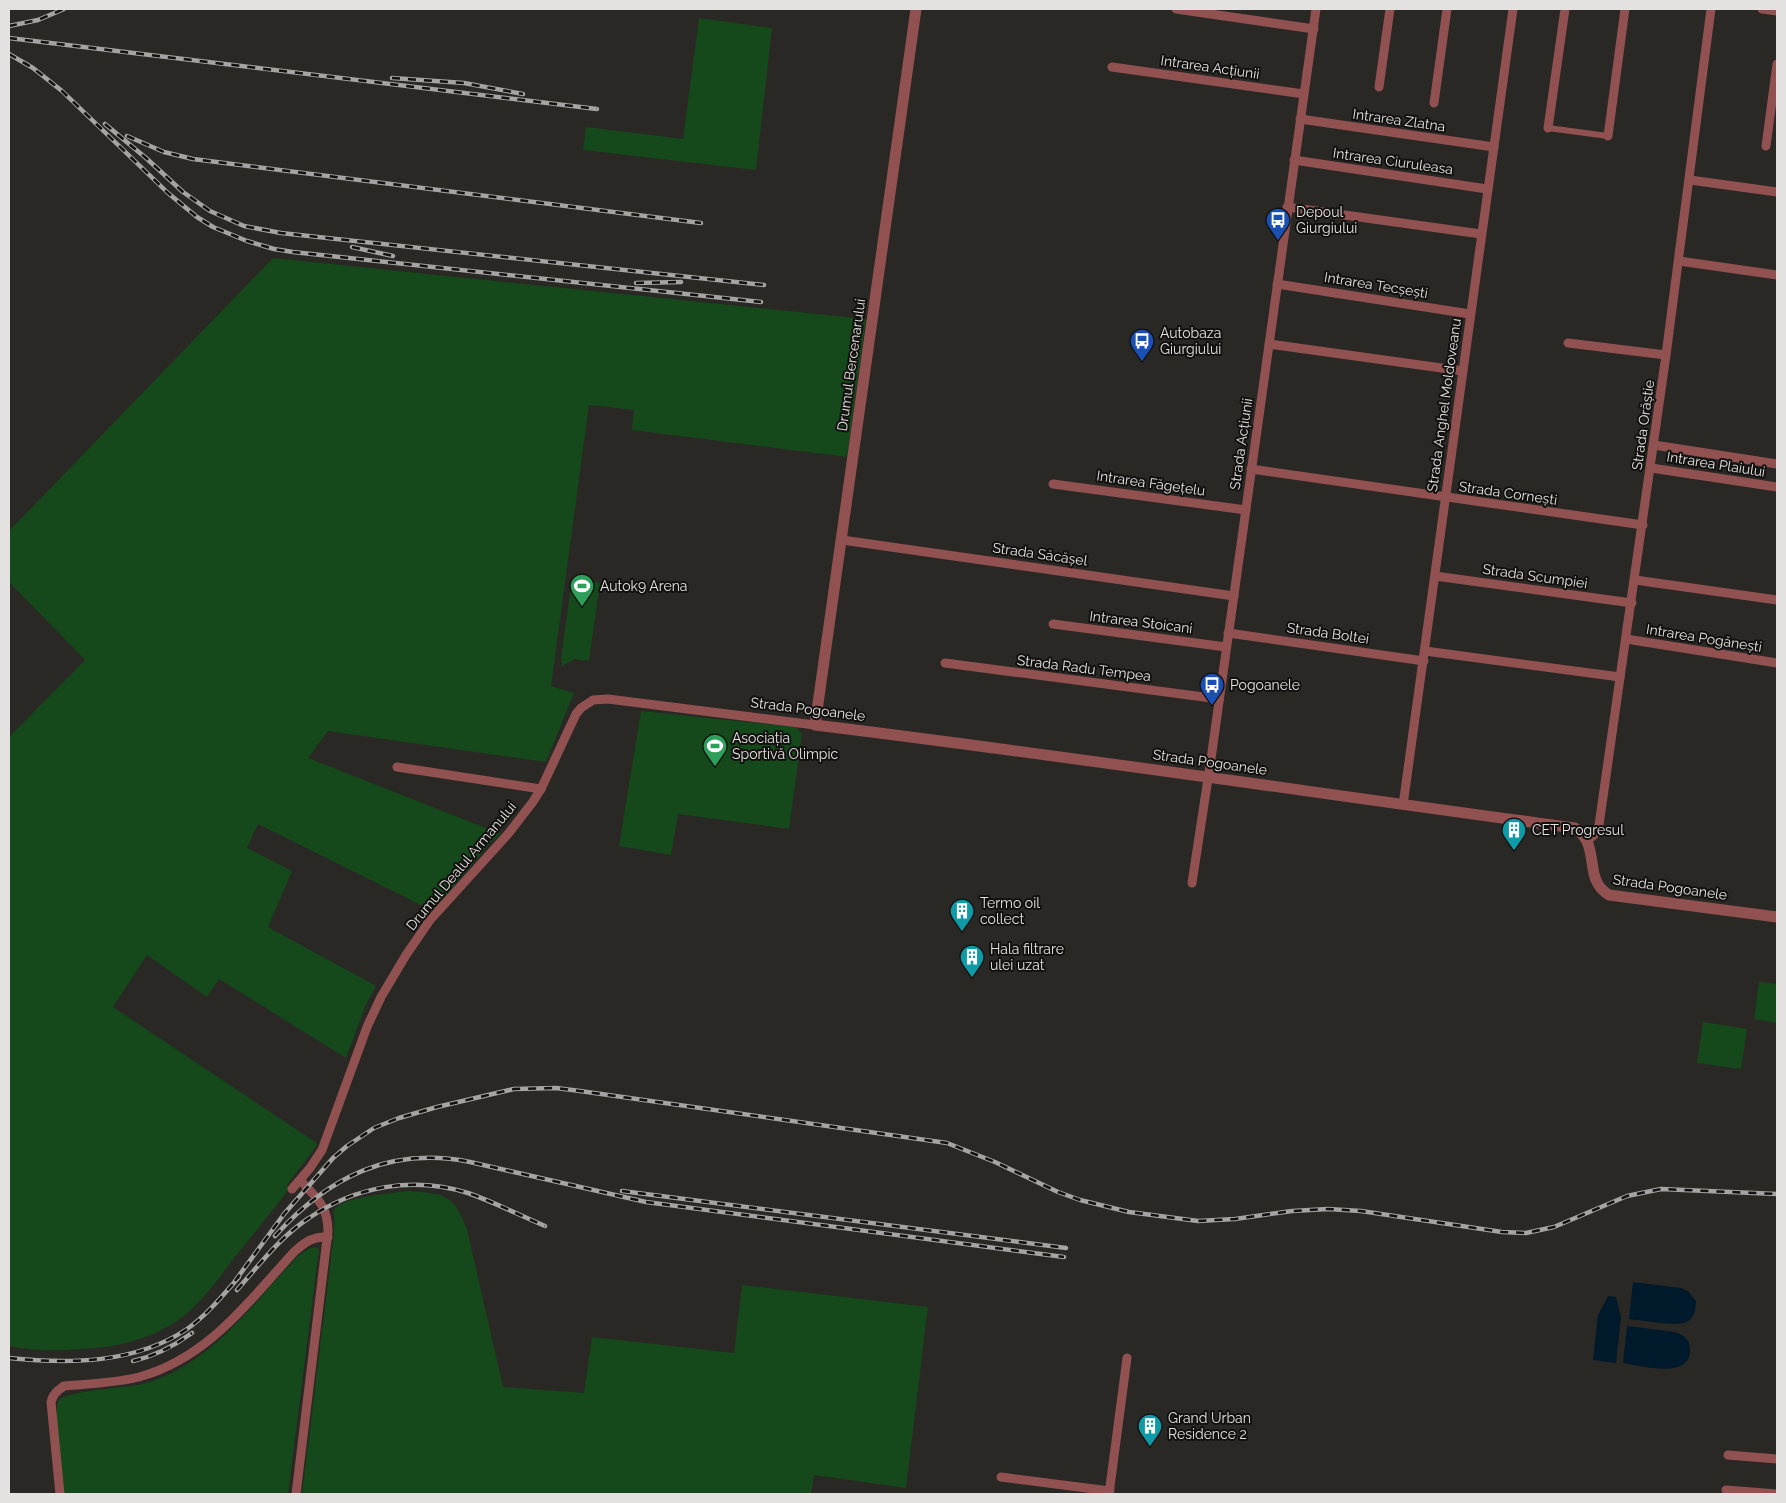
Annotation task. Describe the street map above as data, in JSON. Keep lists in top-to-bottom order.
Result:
{
  "streets": {
    "street": [
      "Intrarea Acțiunii",
      "Intrarea Zlatna",
      "Intrarea Ciuruleasa",
      "Intrarea Tecșești",
      "Drumul Bercenarului",
      "Strada Anghel Moldoveanu",
      "Strada Orăștie",
      "Strada Acțiunii",
      "Intrarea Plaiului",
      "Intrarea Făgețelu",
      "Strada Cornești",
      "Strada Săcășel",
      "Strada Scumpiei",
      "Intrarea Stoicani",
      "Strada Boltei",
      "Intrarea Pogănești",
      "Strada Radu Tempea",
      "Strada Pogoanele",
      "Drumul Dealul Armanului"
    ]
  },
  "crossings": [
    ["Intrarea Acțiunii", "Strada Acțiunii"],
    ["Intrarea Zlatna", "Strada Anghel Moldoveanu"],
    ["Intrarea Zlatna", "Strada Acțiunii"],
    ["Intrarea Ciuruleasa", "Strada Anghel Moldoveanu"],
    ["Intrarea Ciuruleasa", "Strada Acțiunii"],
    ["Intrarea Tecșești", "Strada Anghel Moldoveanu"],
    ["Intrarea Tecșești", "Strada Acțiunii"],
    ["Drumul Bercenarului", "Strada Săcășel"],
    ["Drumul Bercenarului", "Strada Pogoanele"],
    ["Strada Anghel Moldoveanu", "Strada Cornești"],
    ["Strada Anghel Moldoveanu", "Strada Scumpiei"],
    ["Strada Anghel Moldoveanu", "Strada Boltei"],
    ["Strada Anghel Moldoveanu", "Strada Pogoanele"],
    ["Strada Orăștie", "Intrarea Plaiului"],
    ["Strada Orăștie", "Strada Cornești"],
    ["Strada Orăștie", "Strada Scumpiei"],
    ["Strada Orăștie", "Strada Boltei"],
    ["Strada Orăștie", "Intrarea Pogănești"],
    ["Strada Orăștie", "Strada Pogoanele"],
    ["Strada Acțiunii", "Intrarea Făgețelu"],
    ["Strada Acțiunii", "Strada Cornești"],
    ["Strada Acțiunii", "Strada Săcășel"],
    ["Strada Acțiunii", "Intrarea Stoicani"],
    ["Strada Acțiunii", "Strada Boltei"],
    ["Strada Acțiunii", "Strada Radu Tempea"],
    ["Strada Acțiunii", "Strada Pogoanele"],
    ["Strada Pogoanele", "Drumul Dealul Armanului"]
  ],
  "places": {
    "bus stop": ["Depoul Giurgiului", "Autobaza Giurgiului", "Pogoanele"],
    "sports": ["Autok9 Arena", "Asociația Sportivă Olimpic"],
    "building": [
      "CET Progresul",
      "Termo oil collect",
      "Hala filtrare ulei uzat",
      "Grand Urban Residence 2"
    ]
  }
}
